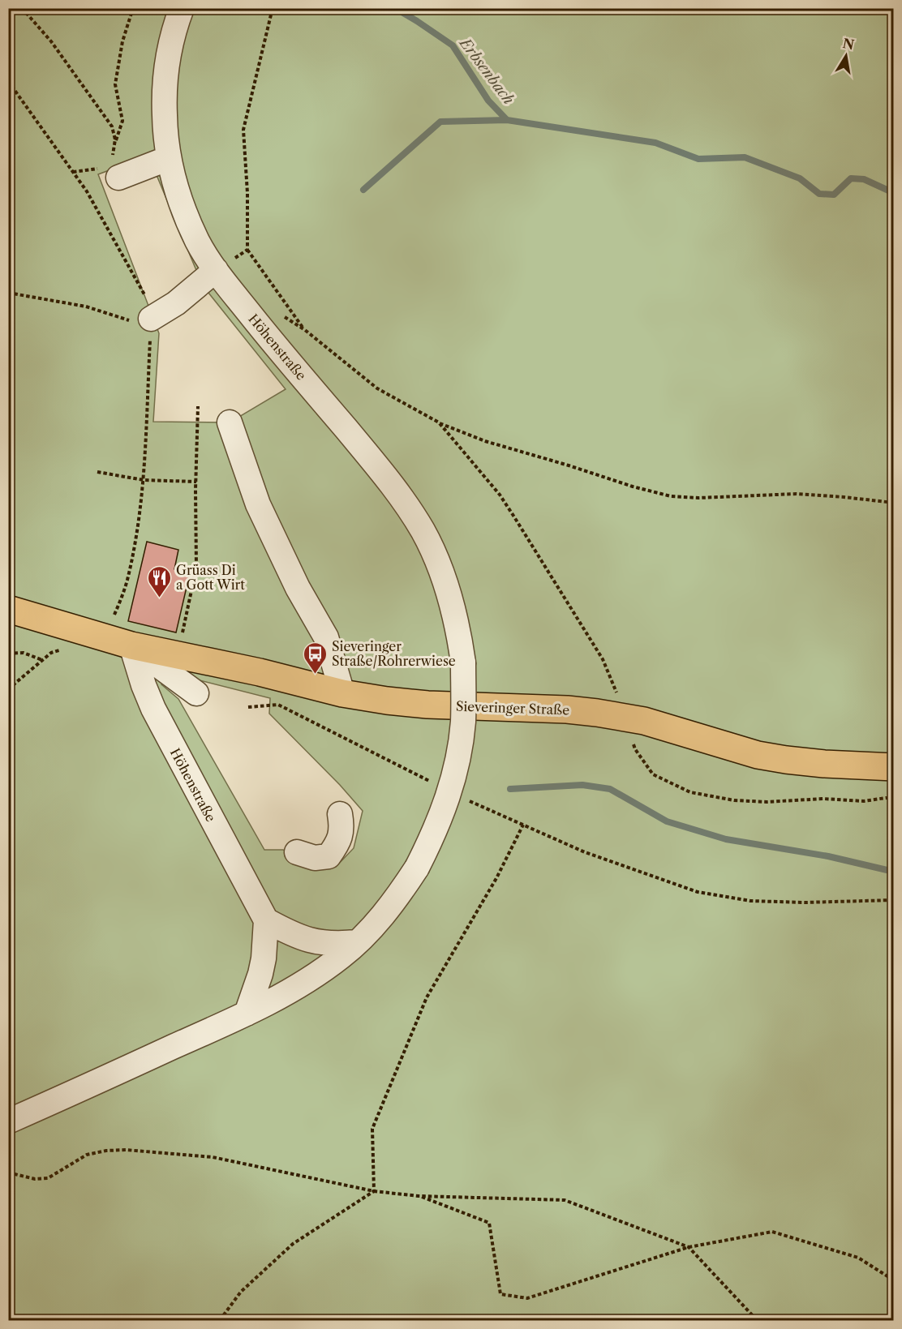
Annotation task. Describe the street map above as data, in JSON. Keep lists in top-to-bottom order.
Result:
{
  "streets": {
    "main road": ["Sieveringer Straße"],
    "street": ["Höhenstraße"]
  },
  "crossings": [
    ["Höhenstraße", "Sieveringer Straße"]
  ],
  "water": ["Erbsenbach"],
  "places": {
    "restaurant": ["Grüass Di a Gott Wirt"],
    "bus stop": ["Sieveringer Straße/Rohrerwiese"]
  },
  "north": "top"
}
